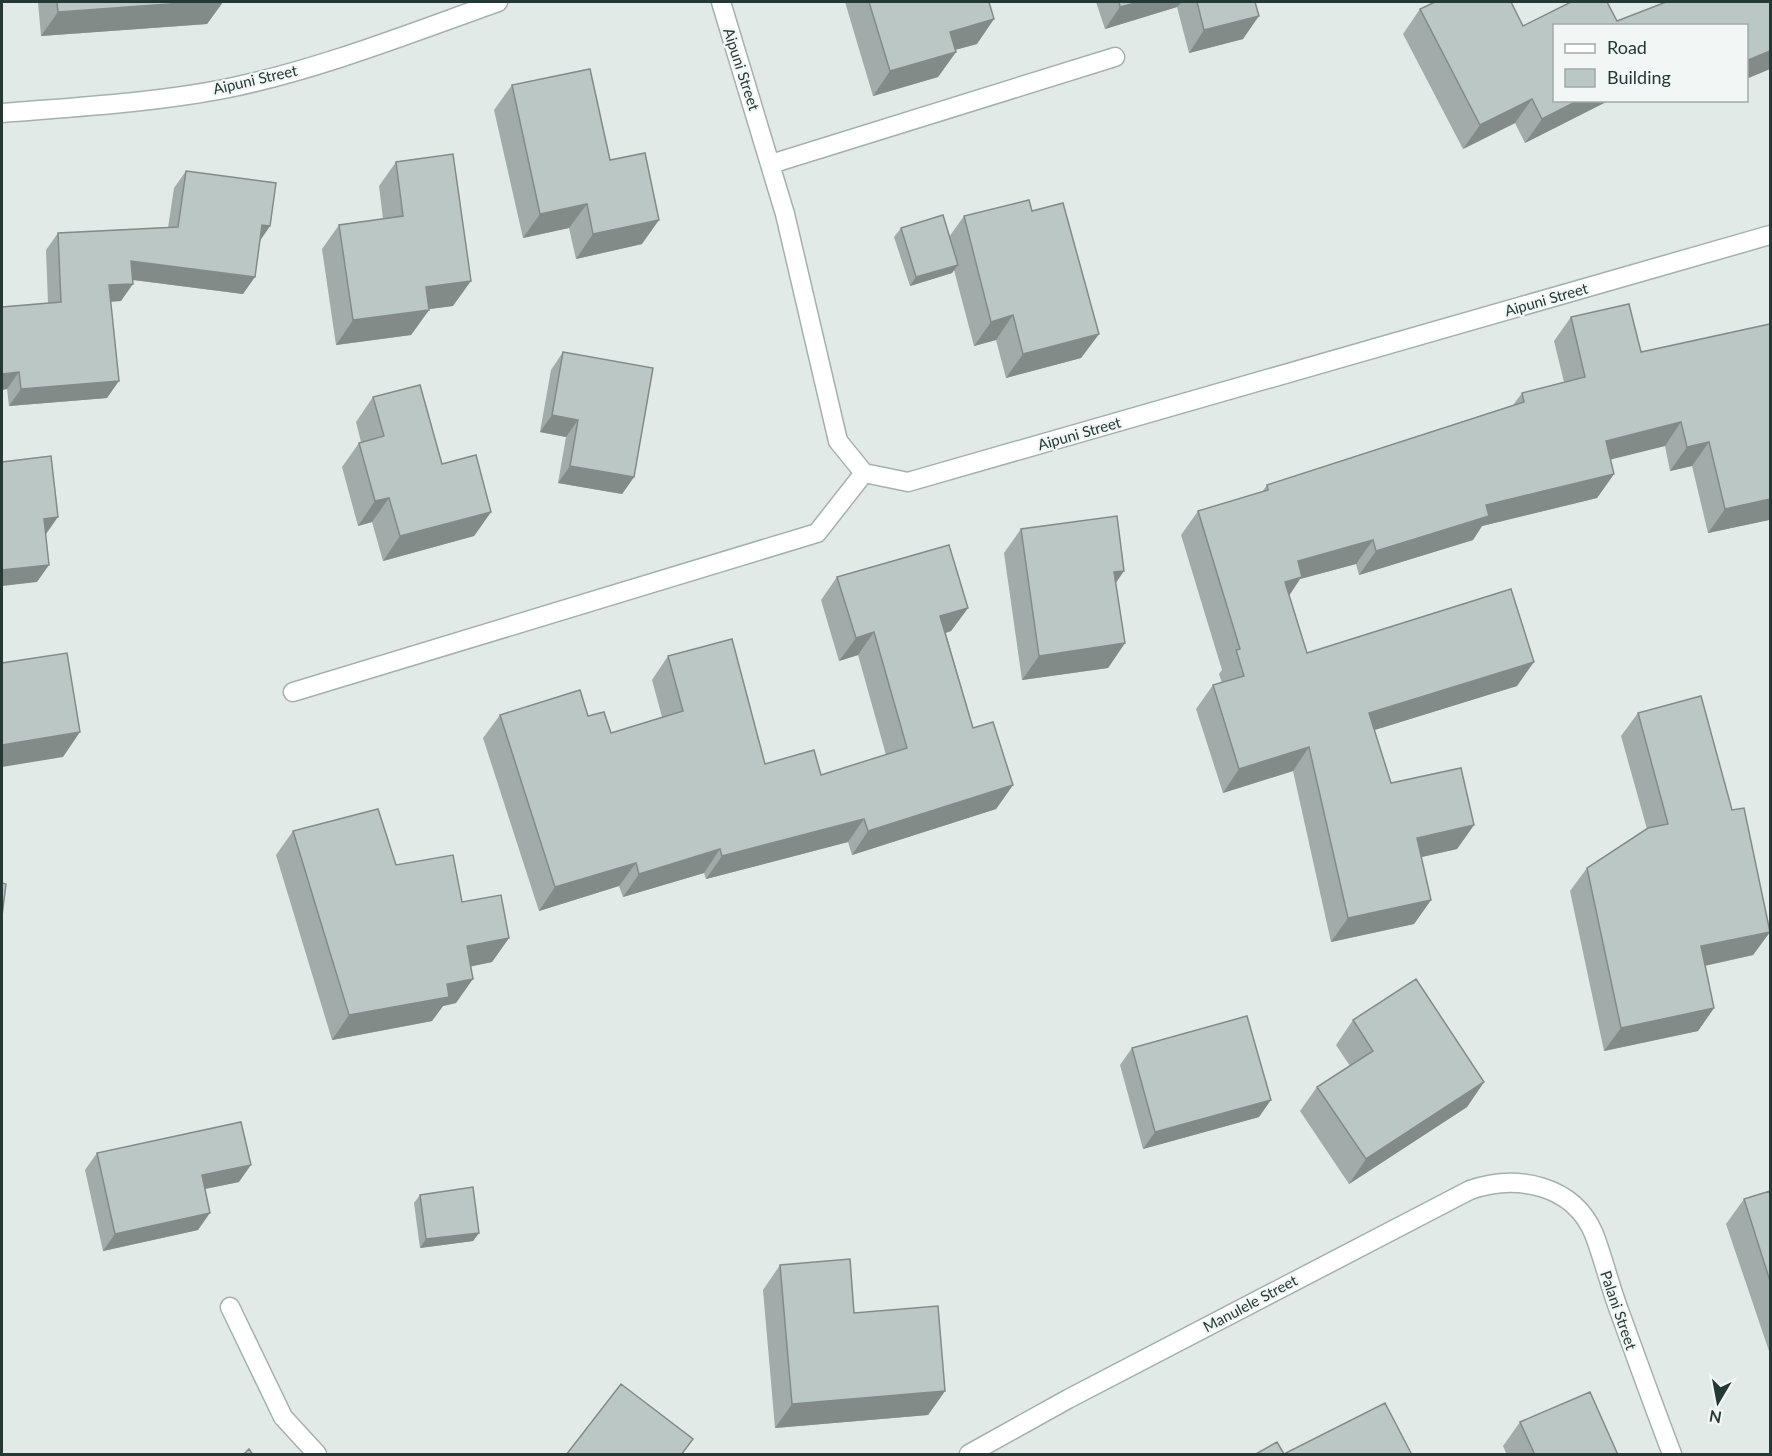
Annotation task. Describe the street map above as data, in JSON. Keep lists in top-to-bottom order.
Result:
{
  "streets": {
    "street": ["Aipuni Street", "Manulele Street", "Palani Street"]
  },
  "crossings": [
    ["Manulele Street", "Palani Street"]
  ],
  "legend": ["Road", "Building"],
  "north": "bottom"
}
